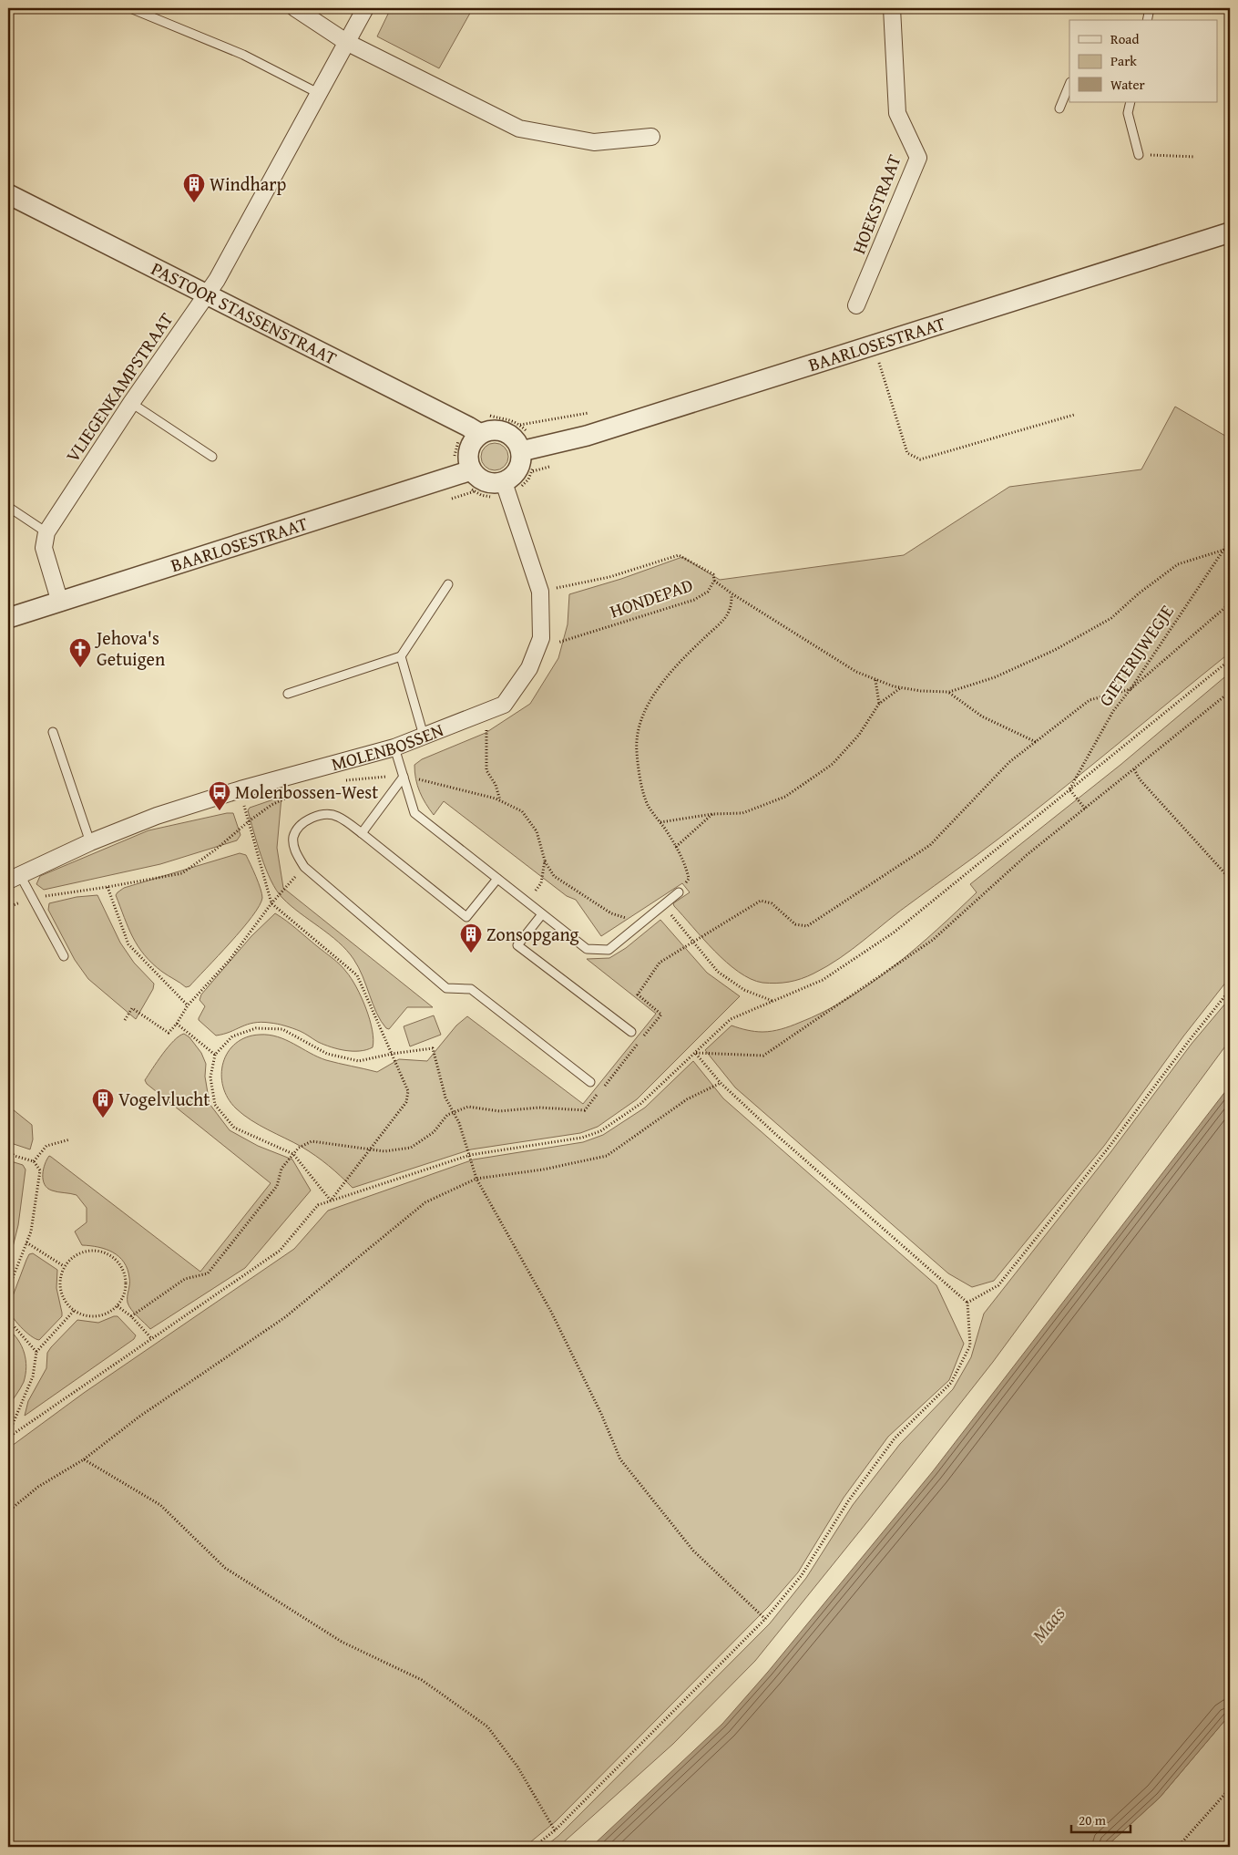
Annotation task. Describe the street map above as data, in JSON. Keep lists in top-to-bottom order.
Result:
{
  "streets": {
    "street": [
      "HOEKSTRAAT",
      "PASTOOR STASSENSTRAAT",
      "BAARLOSESTRAAT",
      "VLIEGENKAMPSTRAAT",
      "MOLENBOSSEN"
    ],
    "path": ["HONDEPAD", "GIETERIJWEGJE"]
  },
  "crossings": [
    ["PASTOOR STASSENSTRAAT", "VLIEGENKAMPSTRAAT"],
    ["HONDEPAD", "MOLENBOSSEN"]
  ],
  "water": ["Maas"],
  "places": {
    "building": ["Windharp", "Zonsopgang", "Vogelvlucht"],
    "church": ["Jehova's Getuigen"],
    "bus stop": ["Molenbossen-West"]
  },
  "legend": ["Road", "Park", "Water"],
  "scale_bar": "20 m"
}
